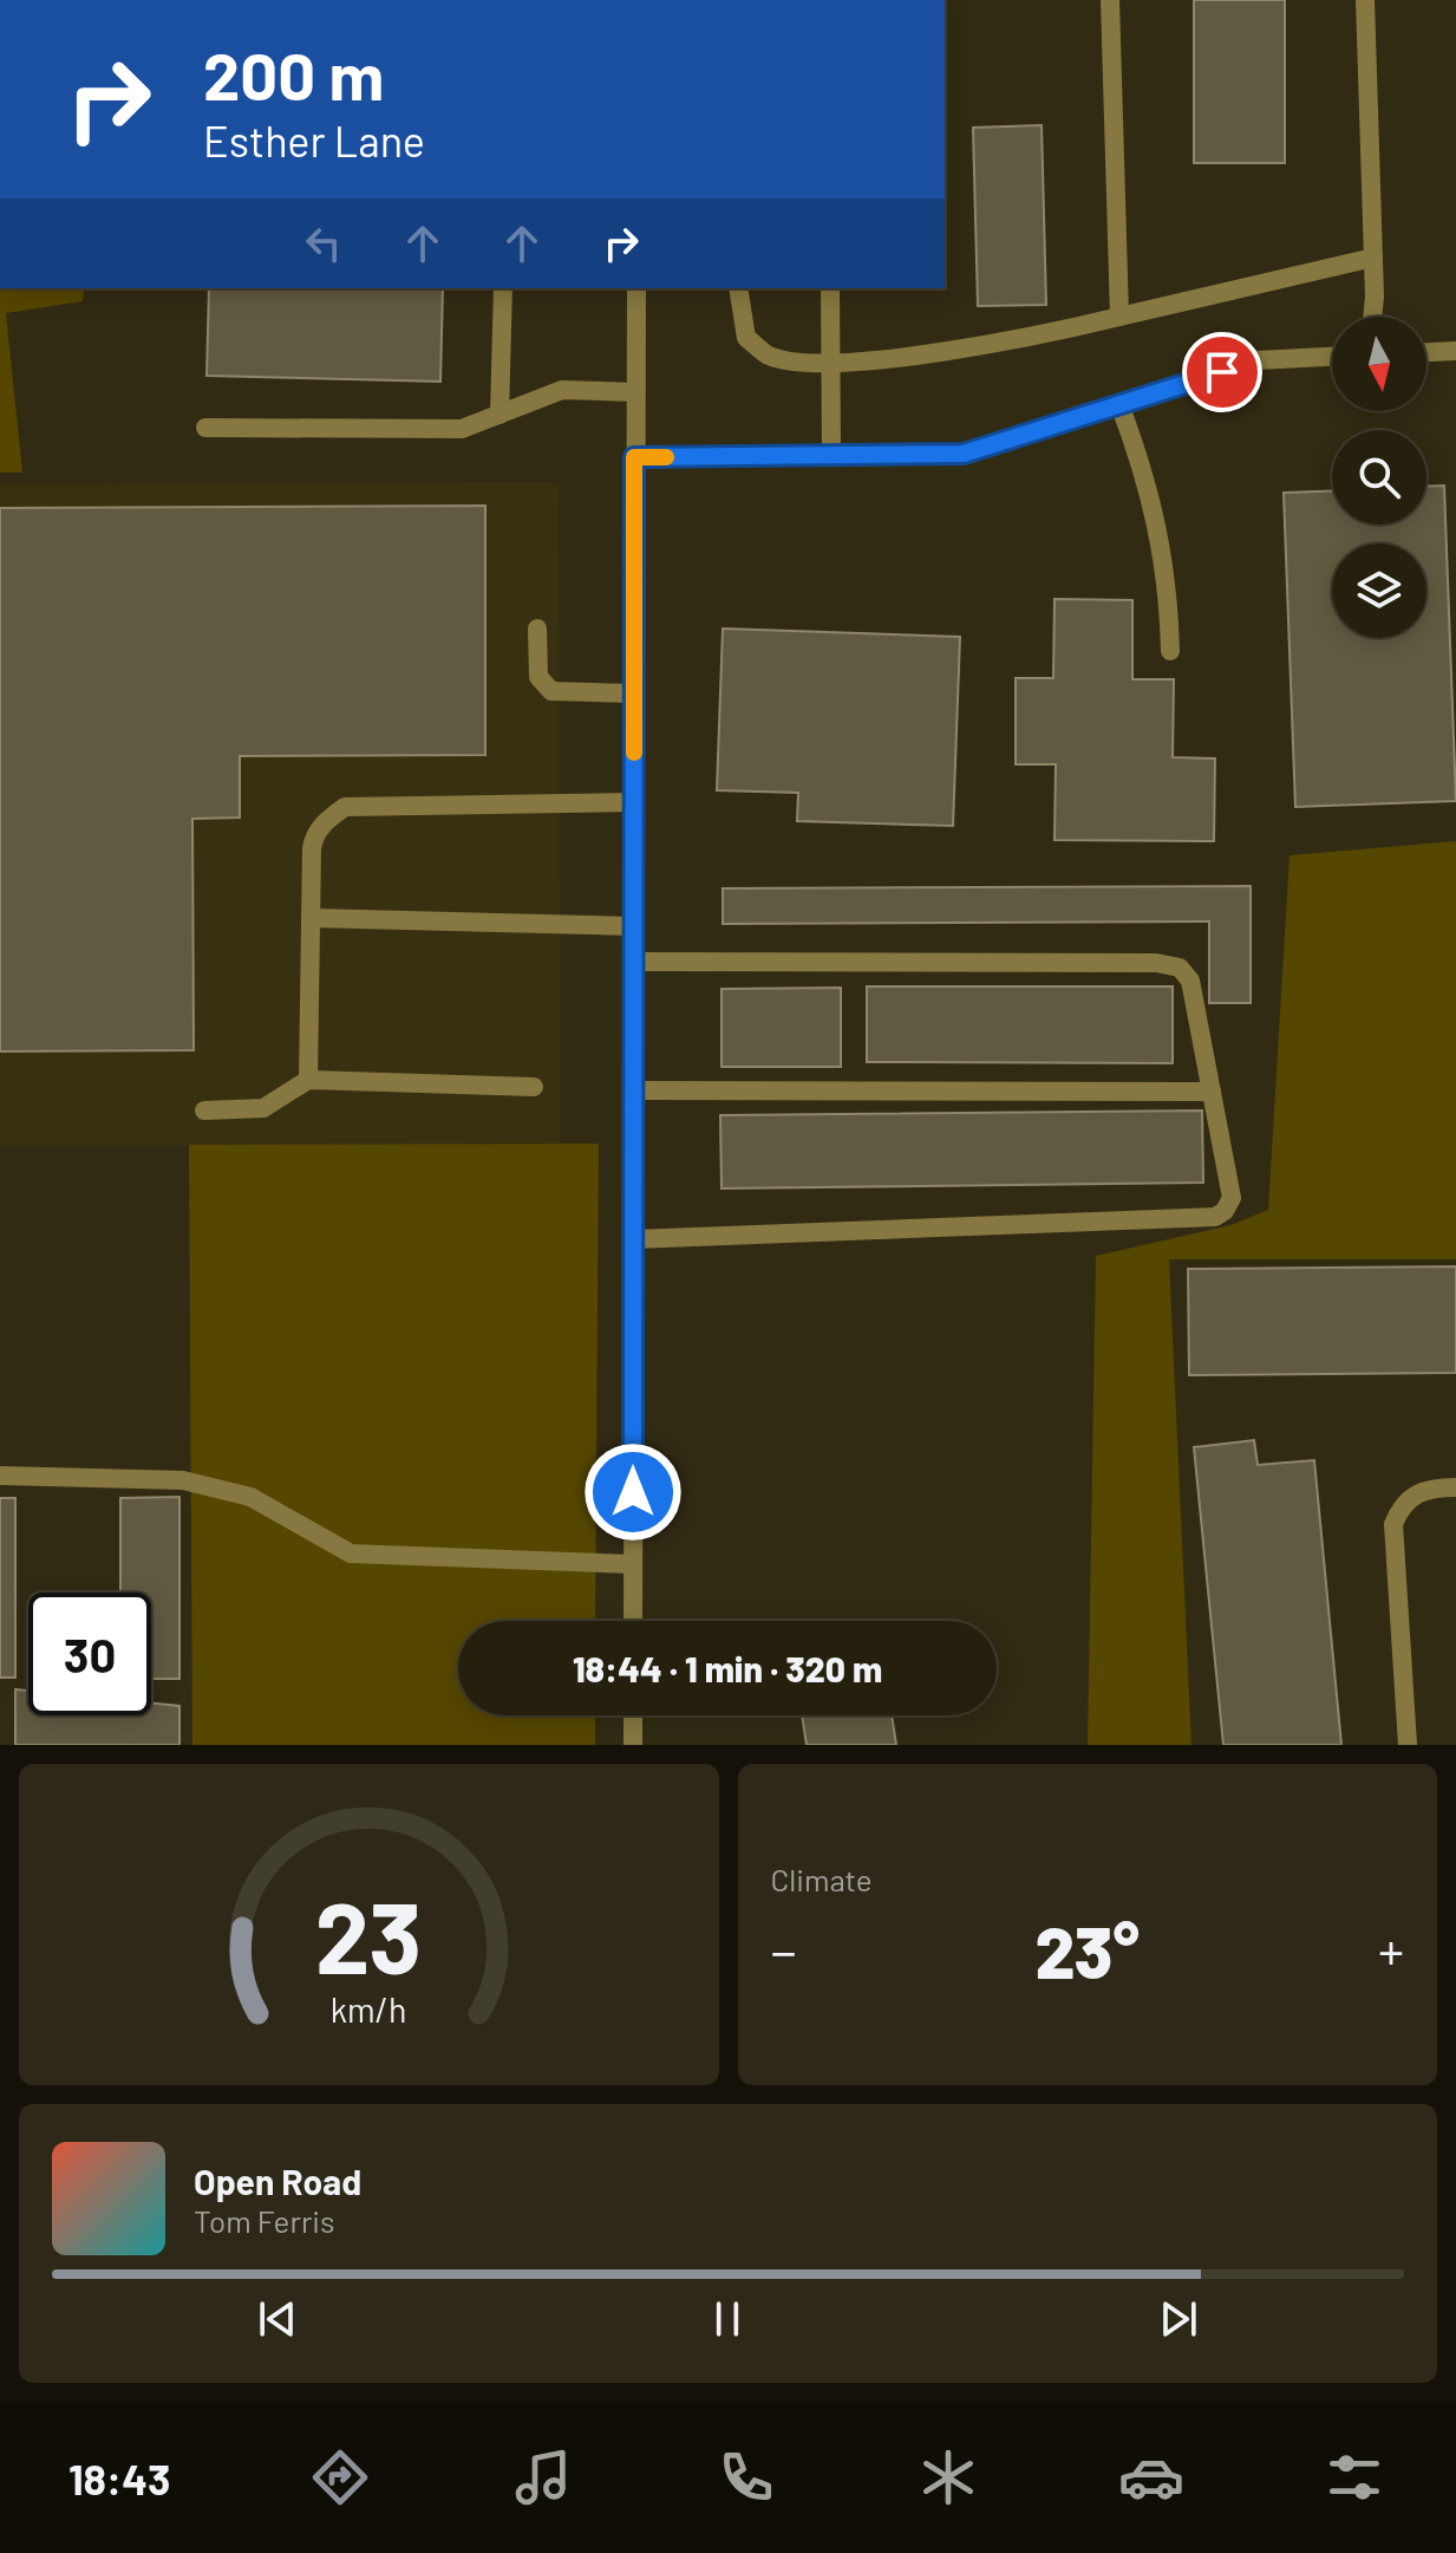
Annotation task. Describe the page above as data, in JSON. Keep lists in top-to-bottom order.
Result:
{
  "north": "bottom",
  "page": {
    "turn": ["200 m", "Esther Lane"],
    "limit": "30",
    "trip": "18:44 · 1 min · 320 m",
    "tile": "Climate",
    "heat": ["−", "23°", "+"],
    "song": ["Open Road", "Tom Ferris"],
    "tabs": "18:43",
    "gauge": ["23", "km/h"]
  }
}
